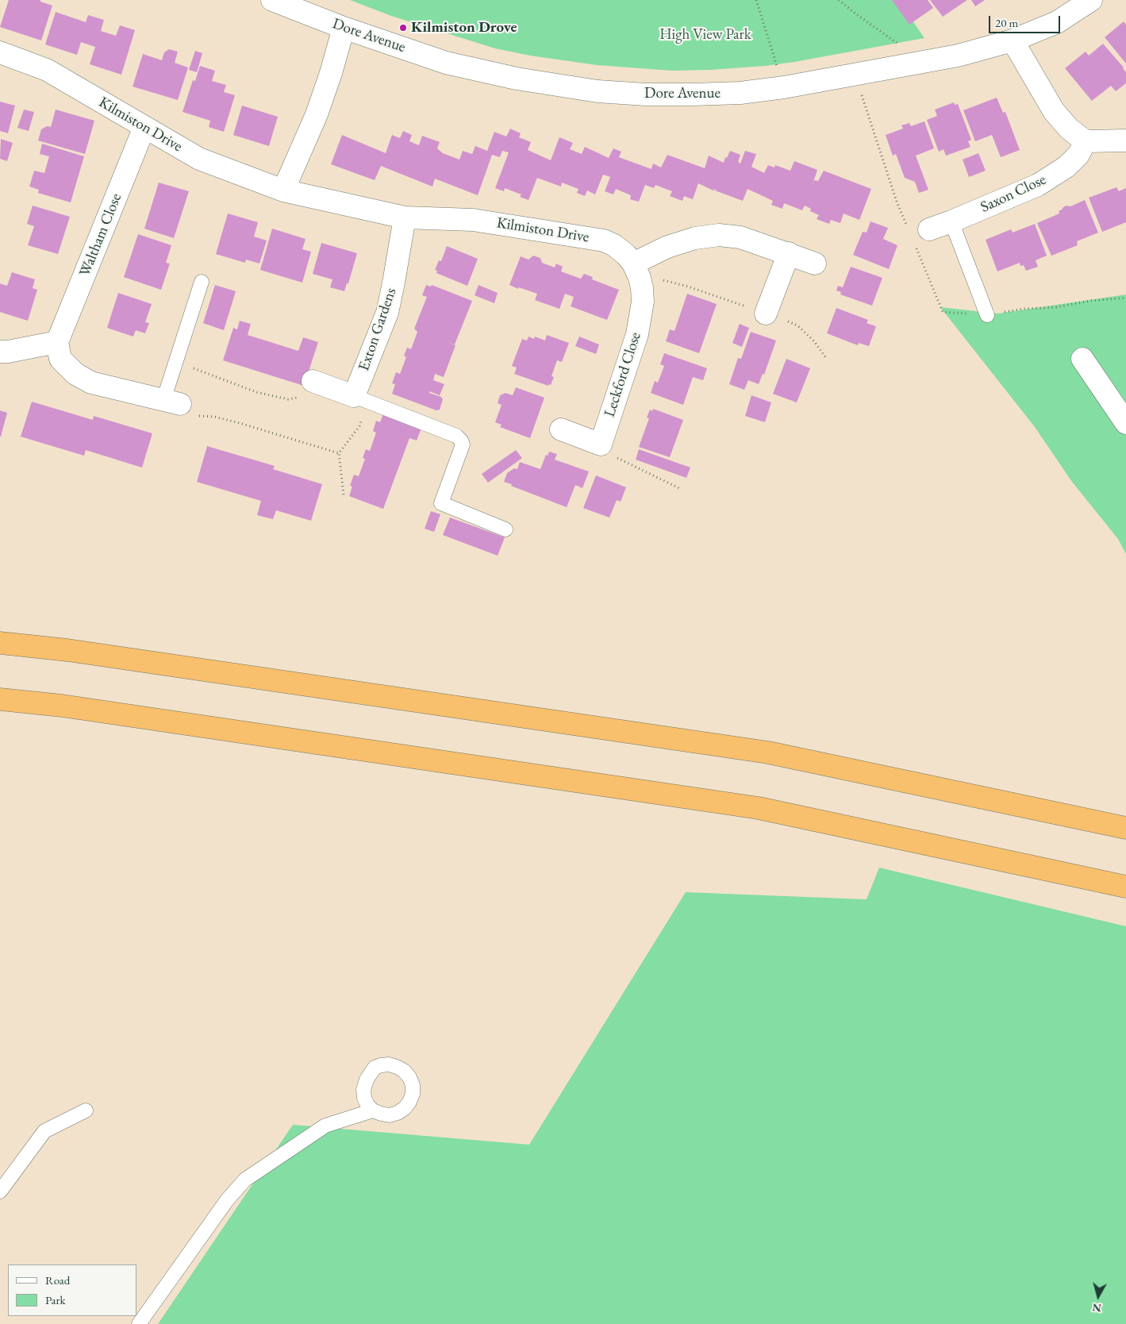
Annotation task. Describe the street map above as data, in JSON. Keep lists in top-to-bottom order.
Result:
{
  "streets": {
    "street": [
      "Dore Avenue",
      "Kilmiston Drive",
      "Saxon Close",
      "Waltham Close",
      "Exton Gardens",
      "Leckford Close"
    ]
  },
  "crossings": [
    ["Kilmiston Drive", "Waltham Close"],
    ["Kilmiston Drive", "Exton Gardens"],
    ["Kilmiston Drive", "Leckford Close"]
  ],
  "parks": ["High View Park"],
  "places": ["Kilmiston Drove"],
  "legend": ["Road", "Park"],
  "scale_bar": "20 m",
  "north": "bottom"
}
